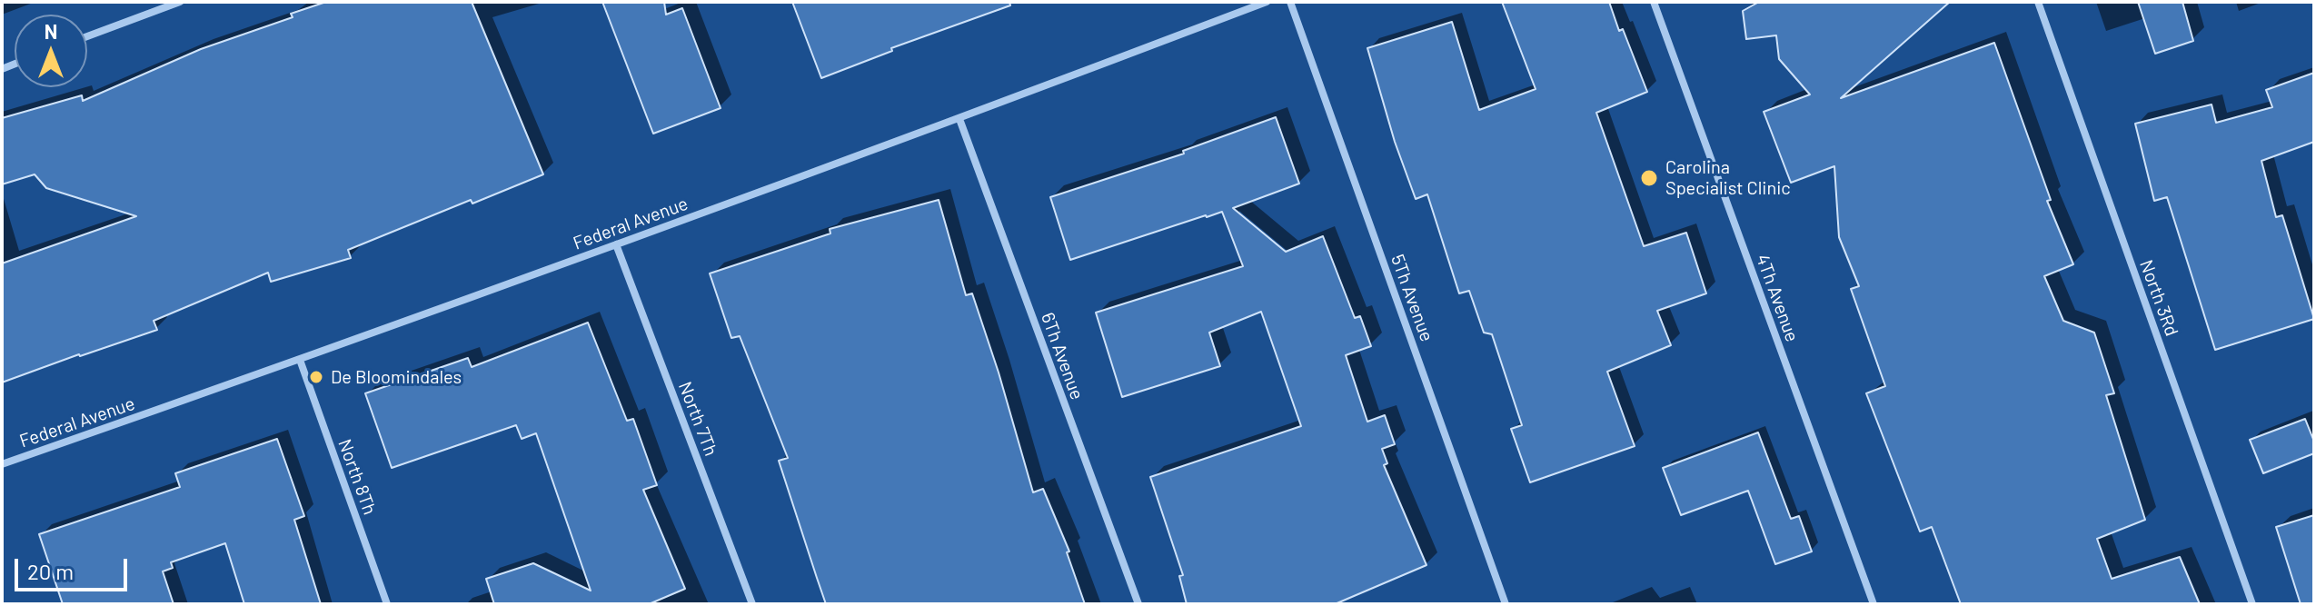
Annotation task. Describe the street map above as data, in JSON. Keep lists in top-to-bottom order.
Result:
{
  "streets": {
    "street": [
      "Federal Avenue",
      "5Th Avenue",
      "4Th Avenue",
      "North 3Rd",
      "6Th Avenue",
      "North 7Th",
      "North 8Th"
    ]
  },
  "crossings": [
    ["Federal Avenue", "6Th Avenue"],
    ["Federal Avenue", "North 7Th"],
    ["Federal Avenue", "North 8Th"]
  ],
  "places": ["Carolina Specialist Clinic", "De Bloomindales"],
  "scale_bar": "20 m",
  "north": "top"
}
